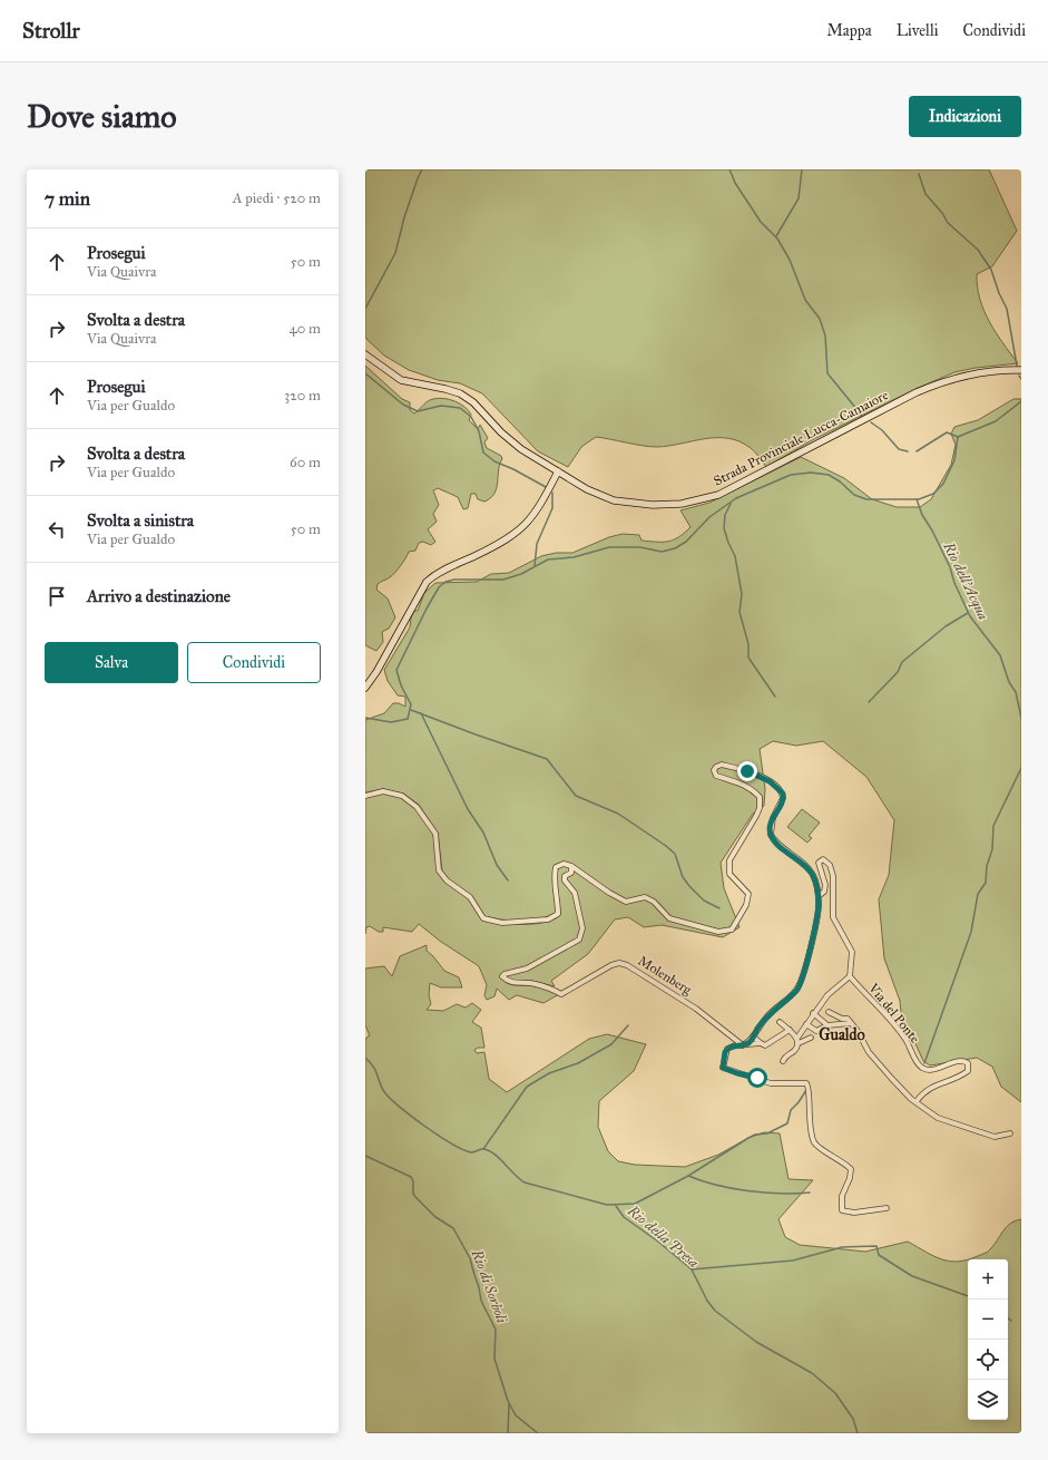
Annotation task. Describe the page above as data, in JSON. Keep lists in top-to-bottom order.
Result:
{
  "streets": {
    "main road": ["Strada Provinciale Lucca-Camaiore"],
    "street": ["Molenberg", "Via del Ponte"]
  },
  "districts": ["Gualdo"],
  "water": ["Rio dell'Acqua", "Rio della Presa", "Rio di Sorboli"],
  "page": {
    "header": "Strollr",
    "nav": ["Mappa", "Livelli", "Condividi"],
    "buttons": [
      "Indicazioni",
      ["Salva", "Condividi"]
    ],
    "title": "Dove siamo",
    "heading": ["7 min", "A piedi · 520 m"],
    "list": [
      ["Prosegui", "Via Quaivra", "50 m"],
      ["Svolta a destra", "Via Quaivra", "40 m"],
      ["Prosegui", "Via per Gualdo", "320 m"],
      ["Svolta a destra", "Via per Gualdo", "60 m"],
      ["Svolta a sinistra", "Via per Gualdo", "50 m"],
      "Arrivo a destinazione"
    ],
    "map_buttons": ["+", "−"]
  }
}
